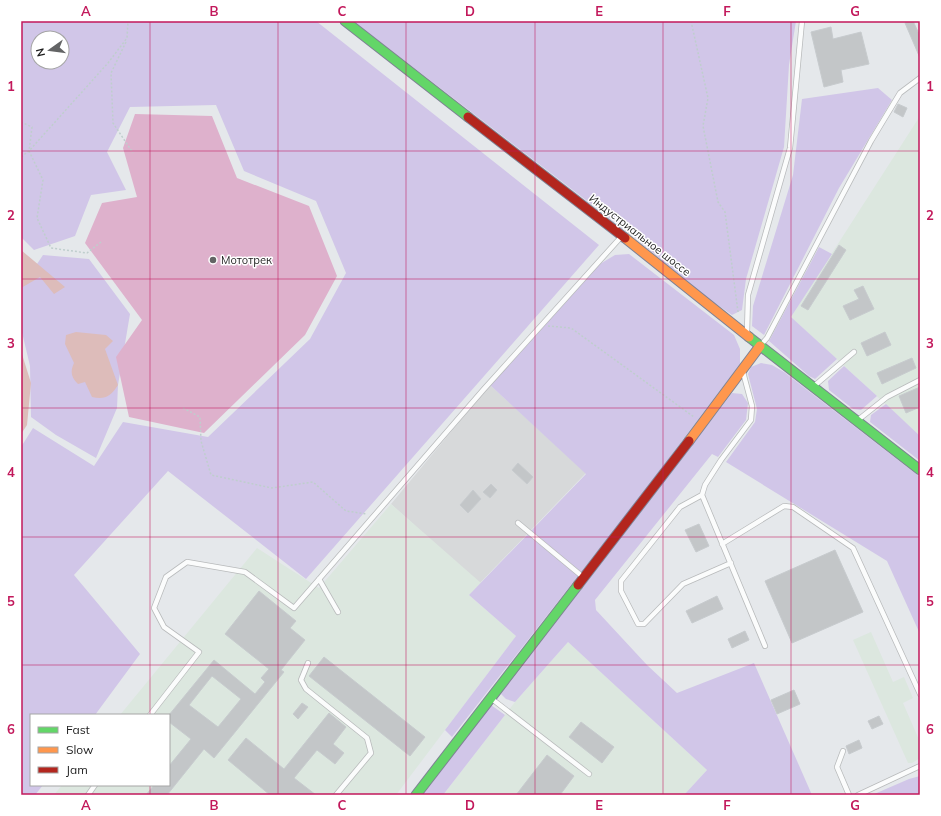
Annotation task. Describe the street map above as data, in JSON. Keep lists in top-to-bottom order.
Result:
{
  "streets": {
    "main road": ["Индустриальное шоссе"]
  },
  "places": ["Мототрек"],
  "legend": ["Fast", "Slow", "Jam"],
  "north": "left",
  "grid": {
    "columns": [
      "A",
      "B",
      "C",
      "D",
      "E",
      "F",
      "G"
    ],
    "rows": [
      "1",
      "2",
      "3",
      "4",
      "5",
      "6"
    ]
  }
}
